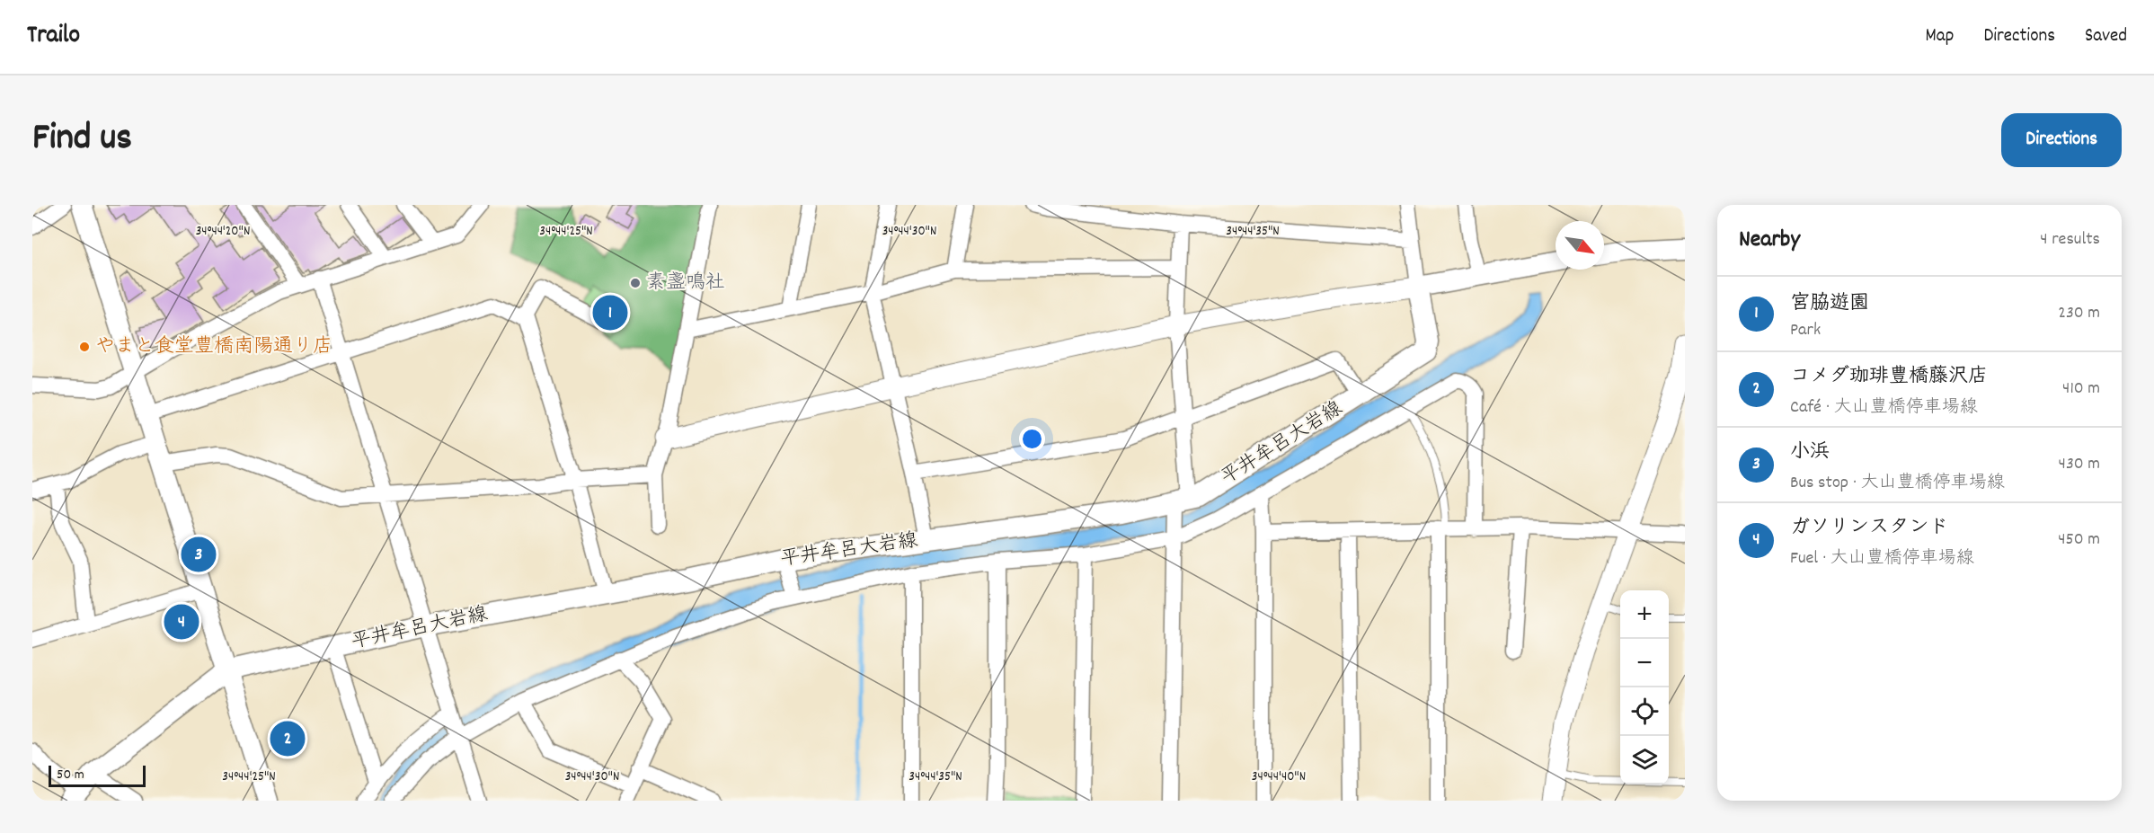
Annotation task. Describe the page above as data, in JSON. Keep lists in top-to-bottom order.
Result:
{
  "streets": {
    "main road": ["平井牟呂大岩線"]
  },
  "places": ["素盞鳴社", "やまと食堂豊橋南陽通り店"],
  "scale_bar": "50 m",
  "north": "bottom right",
  "page": {
    "header": "Trailo",
    "nav": ["Map", "Directions", "Saved"],
    "title": "Find us",
    "buttons": "Directions",
    "heading": ["Nearby", "4 results"],
    "list": [
      {
        "mark": "1",
        "name": "宮脇遊園",
        "note": "Park",
        "value": "230 m"
      },
      {
        "mark": "2",
        "name": "コメダ珈琲豊橋藤沢店",
        "note": "Café · 大山豊橋停車場線",
        "value": "410 m"
      },
      {
        "mark": "3",
        "name": "小浜",
        "note": "Bus stop · 大山豊橋停車場線",
        "value": "430 m"
      },
      {
        "mark": "4",
        "name": "ガソリンスタンド",
        "note": "Fuel · 大山豊橋停車場線",
        "value": "450 m"
      }
    ],
    "pins": [
      "1",
      "3",
      "4",
      "2"
    ],
    "map_buttons": ["+", "−"],
    "scale": "50 m"
  },
  "coordinates": [
    "34°44'20\"N",
    "34°44'25\"N",
    "34°44'30\"N",
    "34°44'35\"N",
    "34°44'40\"N"
  ]
}
